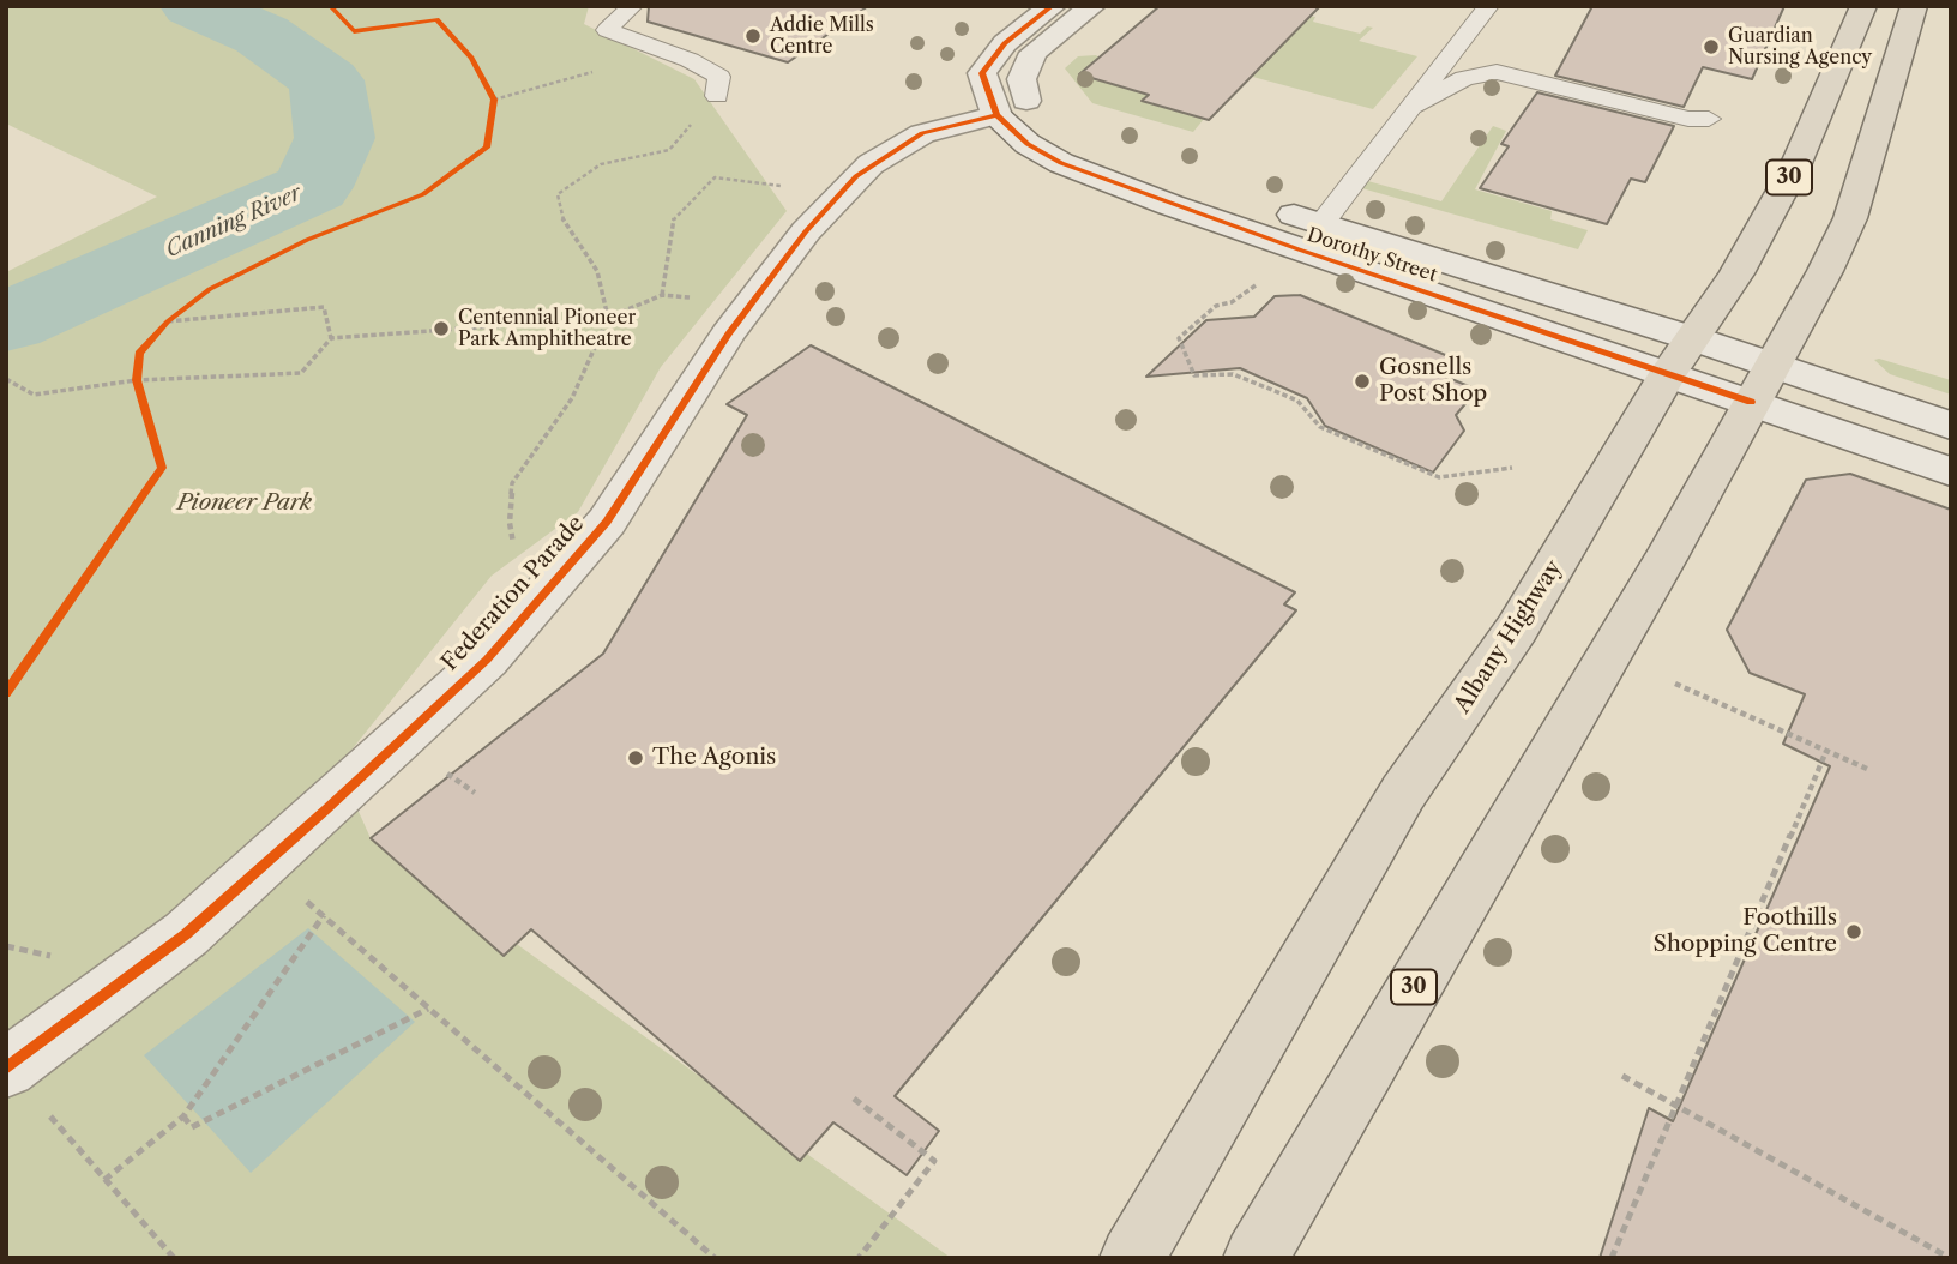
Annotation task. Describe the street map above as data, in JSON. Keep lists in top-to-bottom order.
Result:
{
  "streets": {
    "highway": ["30", "Albany Highway"],
    "street": ["Dorothy Street", "Federation Parade"]
  },
  "crossings": [
    ["30", "Dorothy Street"],
    ["Dorothy Street", "Federation Parade"],
    ["Dorothy Street", "Albany Highway"]
  ],
  "water": ["Canning River"],
  "parks": ["Pioneer Park"],
  "places": [
    "Addie Mills Centre",
    "Guardian Nursing Agency",
    "Centennial Pioneer Park Amphitheatre",
    "Gosnells Post Shop",
    "The Agonis",
    "Foothills Shopping Centre"
  ]
}
